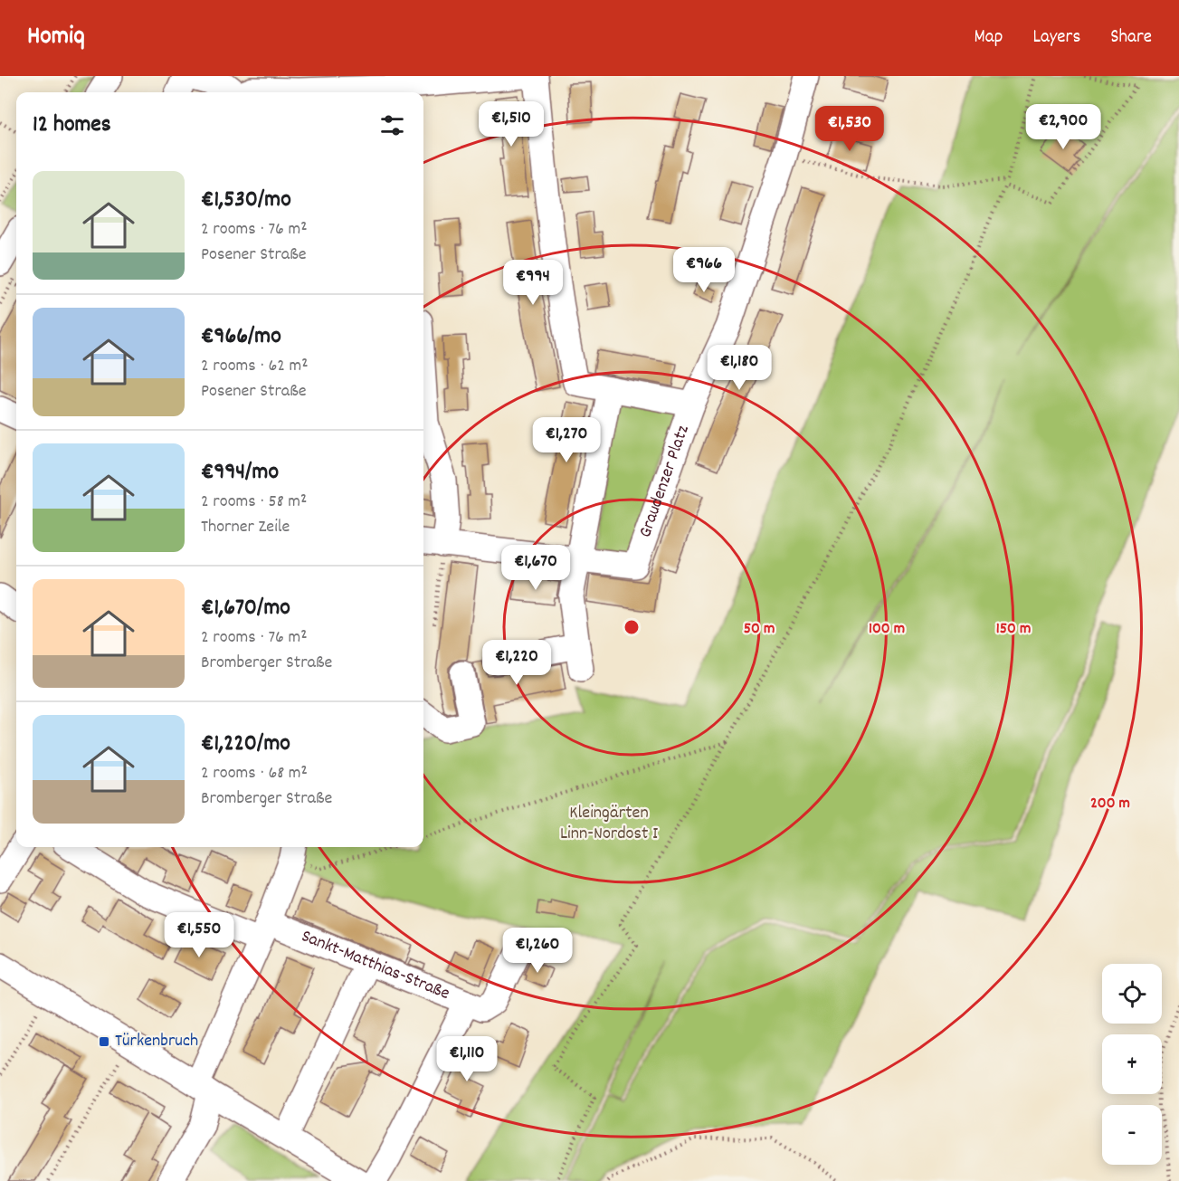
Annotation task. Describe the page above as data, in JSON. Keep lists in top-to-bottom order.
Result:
{
  "streets": {
    "street": ["Graudenzer Platz", "Sankt-Matthias-Straße"]
  },
  "parks": ["Kleingärten Linn-Nordost I"],
  "places": {
    "transit": ["Türkenbruch"]
  },
  "page": {
    "header": "Homiq",
    "nav": ["Map", "Layers", "Share"],
    "heading": "12 homes",
    "price": [
      "€1,510",
      "€2,900",
      "€1,530",
      "€966",
      "€994",
      "€1,180",
      "€1,270",
      "€1,670",
      "€1,220",
      "€1,550",
      "€1,260",
      "€1,110"
    ],
    "list": [
      {
        "name": "€1,530/mo",
        "note": "2 rooms · 76 m² · Posener Straße"
      },
      {
        "name": "€966/mo",
        "note": "2 rooms · 62 m² · Posener Straße"
      },
      {
        "name": "€994/mo",
        "note": "2 rooms · 58 m² · Thorner Zeile"
      },
      {
        "name": "€1,670/mo",
        "note": "2 rooms · 76 m² · Bromberger Straße"
      },
      {
        "name": "€1,220/mo",
        "note": "2 rooms · 68 m² · Bromberger Straße"
      }
    ],
    "map_buttons": ["+", "−"]
  },
  "rings": [
    "50 m",
    "100 m",
    "150 m",
    "200 m"
  ]
}
